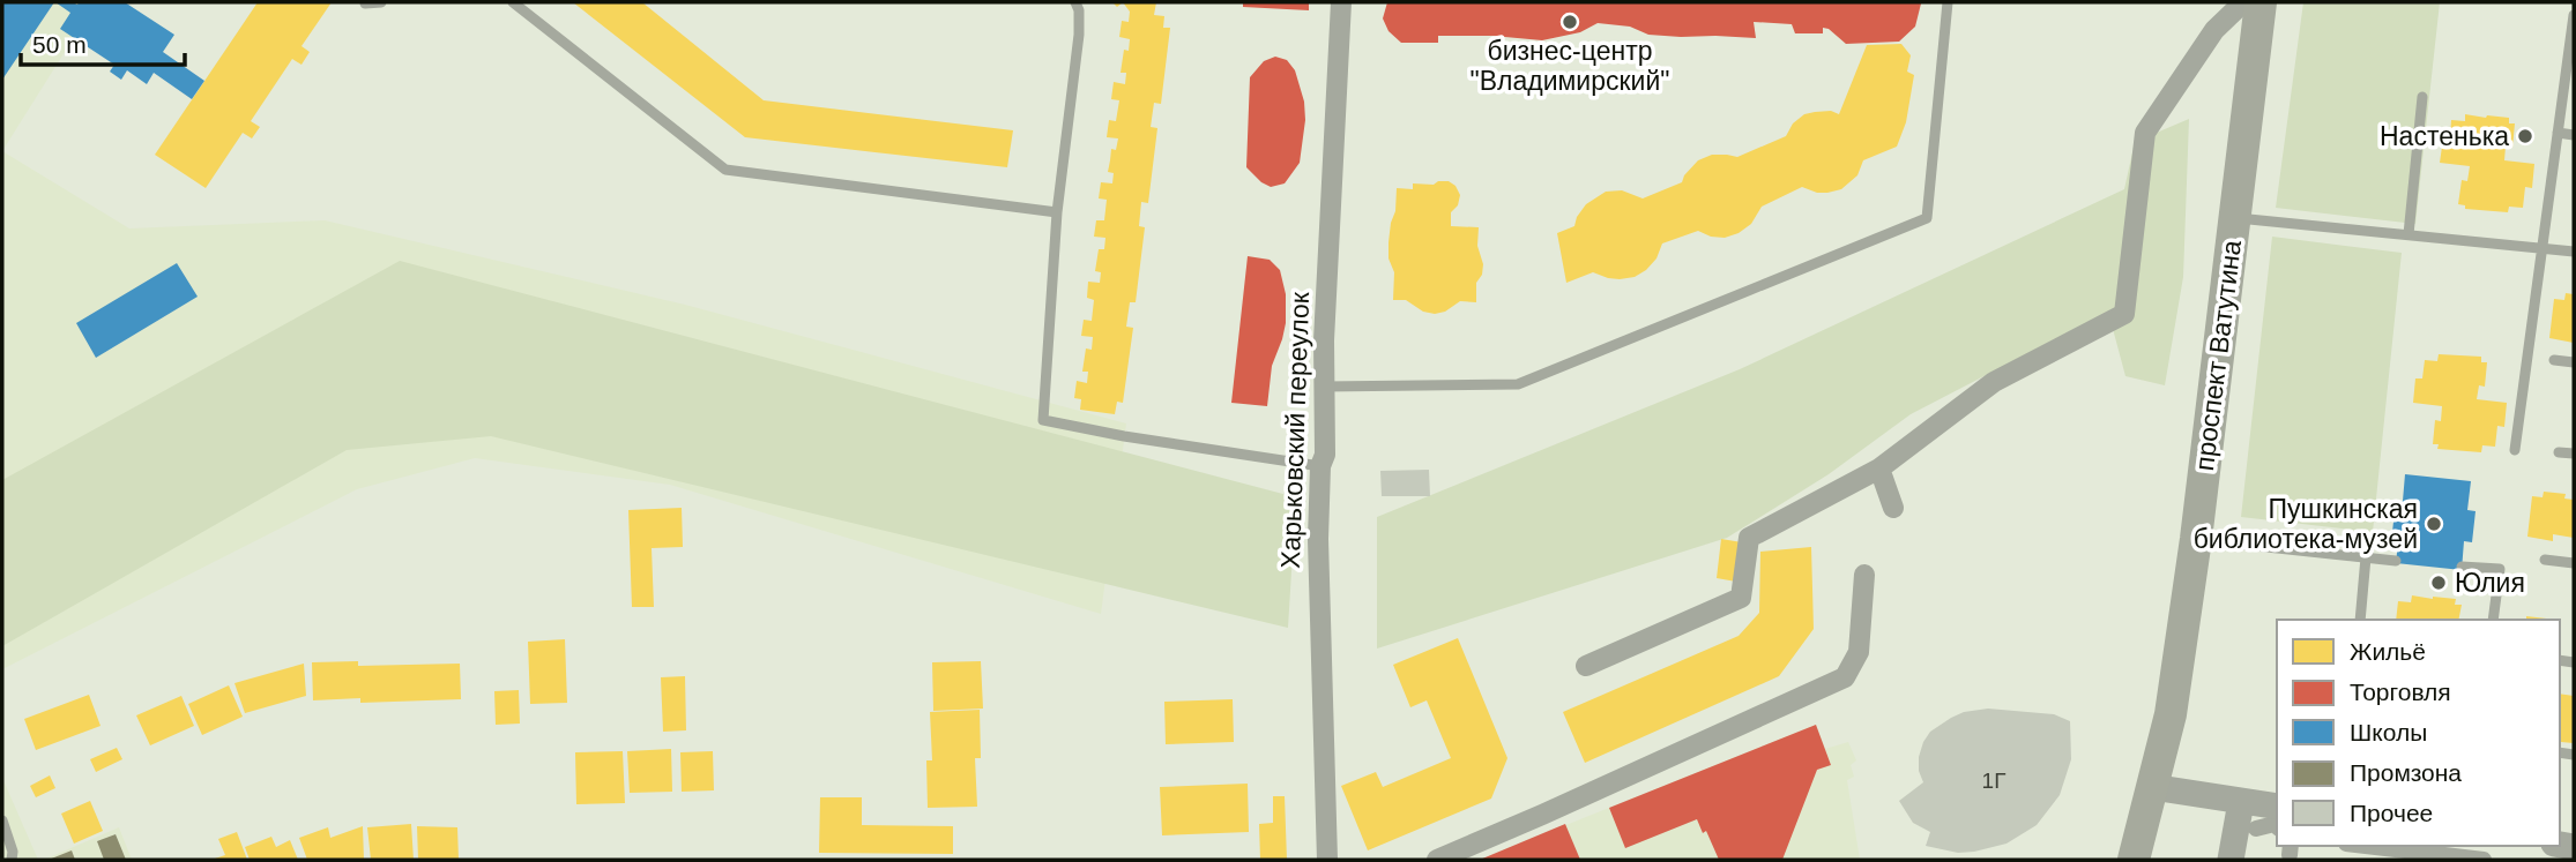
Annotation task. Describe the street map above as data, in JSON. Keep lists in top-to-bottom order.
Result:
{
  "streets": {
    "main road": ["проспект Ватутина"],
    "street": ["Харьковский переулок"]
  },
  "places": [
    "бизнес-центр \"Владимирский\"",
    "Настенька",
    "Пушкинская библиотека-музей",
    "Юлия"
  ],
  "house_numbers": ["1Г"],
  "legend": [
    "Жильё",
    "Торговля",
    "Школы",
    "Промзона",
    "Прочее"
  ],
  "scale_bar": "50 m"
}
